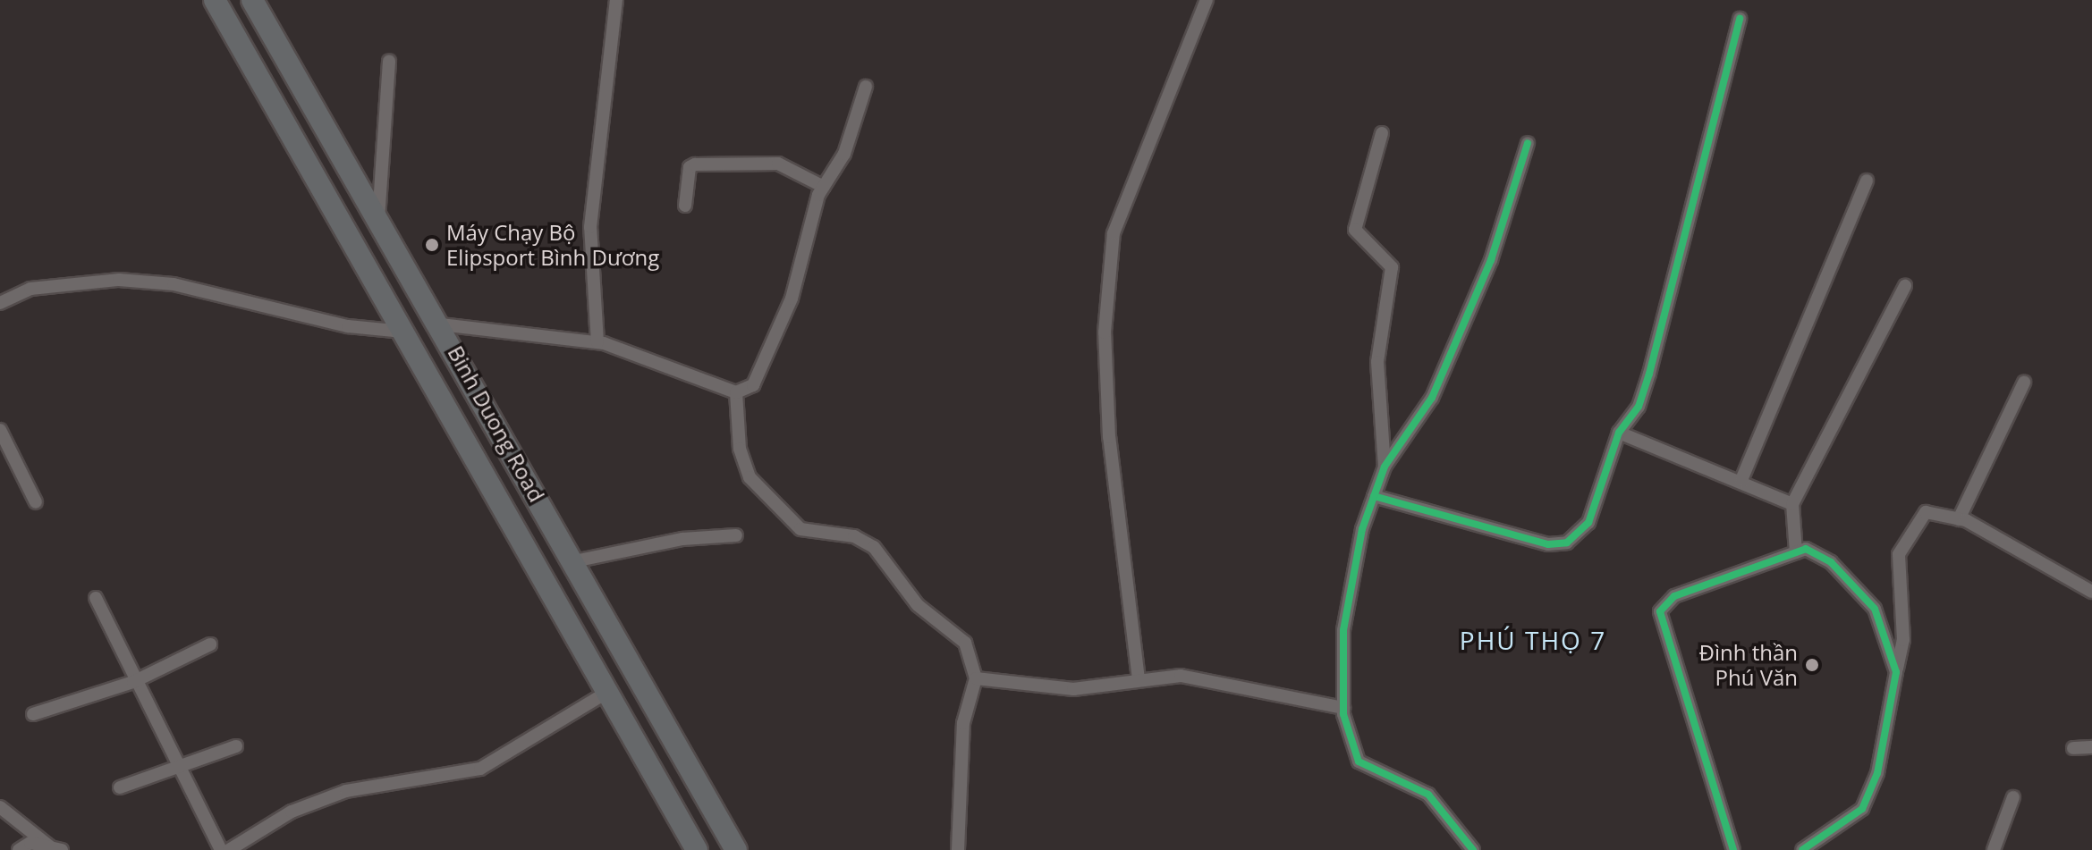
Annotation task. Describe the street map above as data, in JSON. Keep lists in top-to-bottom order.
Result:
{
  "streets": {
    "highway": ["Binh Duong Road"]
  },
  "districts": ["PHÚ THỌ 7"],
  "places": ["Máy Chạy Bộ Elipsport Bình Dương", "Đình thần Phú Văn"]
}
